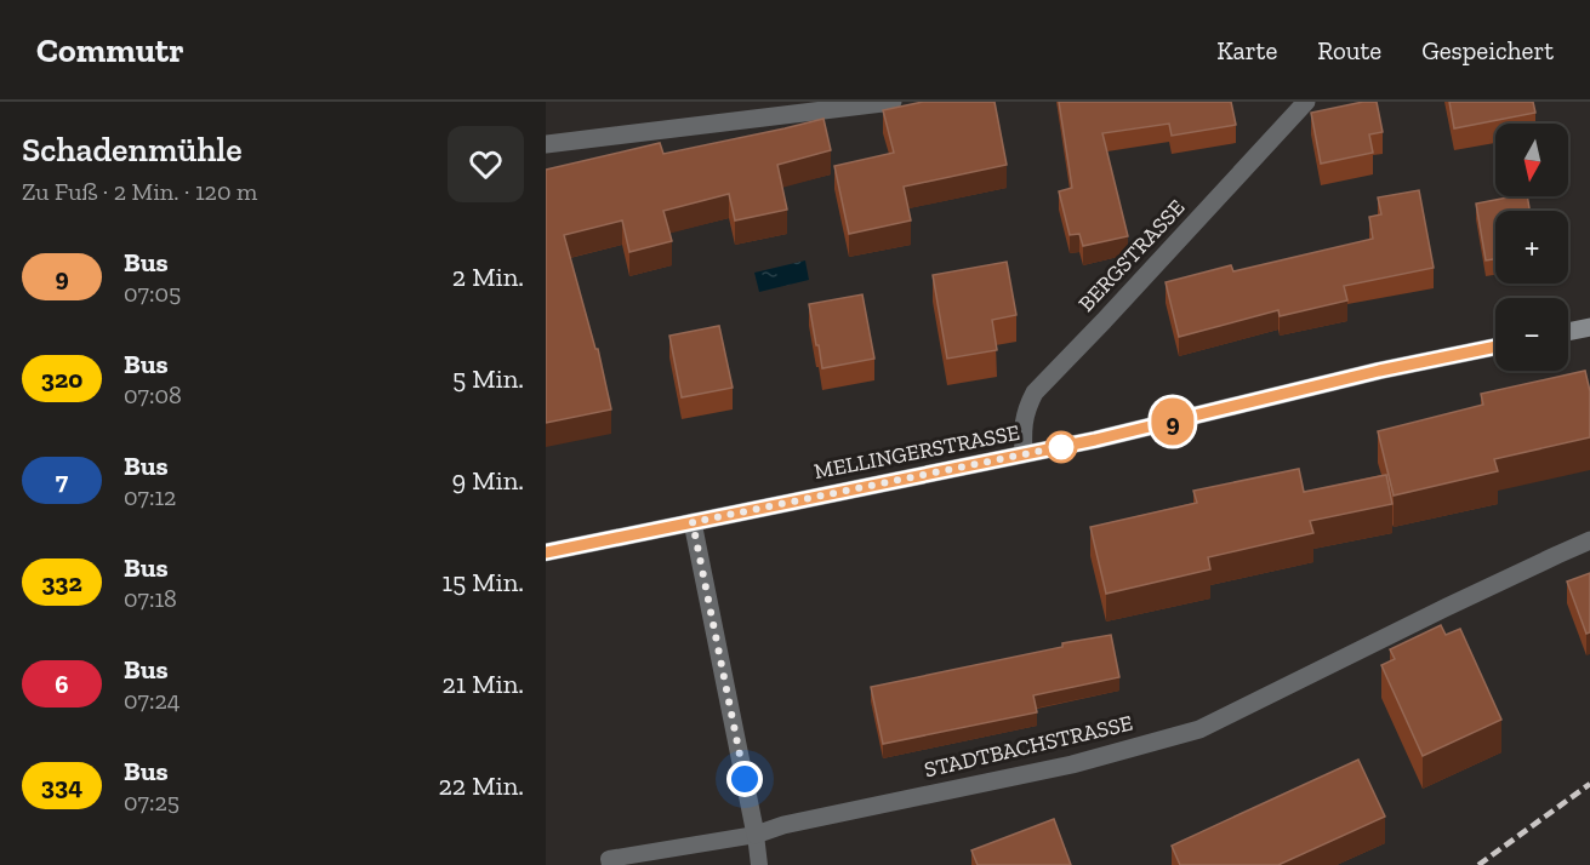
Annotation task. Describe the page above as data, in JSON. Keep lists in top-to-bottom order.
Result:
{
  "streets": {
    "main road": ["MELLINGERSTRASSE"],
    "street": ["BERGSTRASSE", "STADTBACHSTRASSE"]
  },
  "crossings": [
    ["BERGSTRASSE", "MELLINGERSTRASSE"]
  ],
  "lines": ["bus line 9"],
  "north": "bottom",
  "page": {
    "header": "Commutr",
    "nav": ["Karte", "Route", "Gespeichert"],
    "heading": ["Schadenmühle", "Zu Fuß · 2 Min. · 120 m"],
    "on_map": "9",
    "map_buttons": ["+", "−"],
    "list": [
      {
        "mark": "9",
        "name": "Bus",
        "note": "07:05",
        "value": "2 Min."
      },
      {
        "mark": "320",
        "name": "Bus",
        "note": "07:08",
        "value": "5 Min."
      },
      {
        "mark": "7",
        "name": "Bus",
        "note": "07:12",
        "value": "9 Min."
      },
      {
        "mark": "332",
        "name": "Bus",
        "note": "07:18",
        "value": "15 Min."
      },
      {
        "mark": "6",
        "name": "Bus",
        "note": "07:24",
        "value": "21 Min."
      },
      {
        "mark": "334",
        "name": "Bus",
        "note": "07:25",
        "value": "22 Min."
      }
    ]
  }
}
